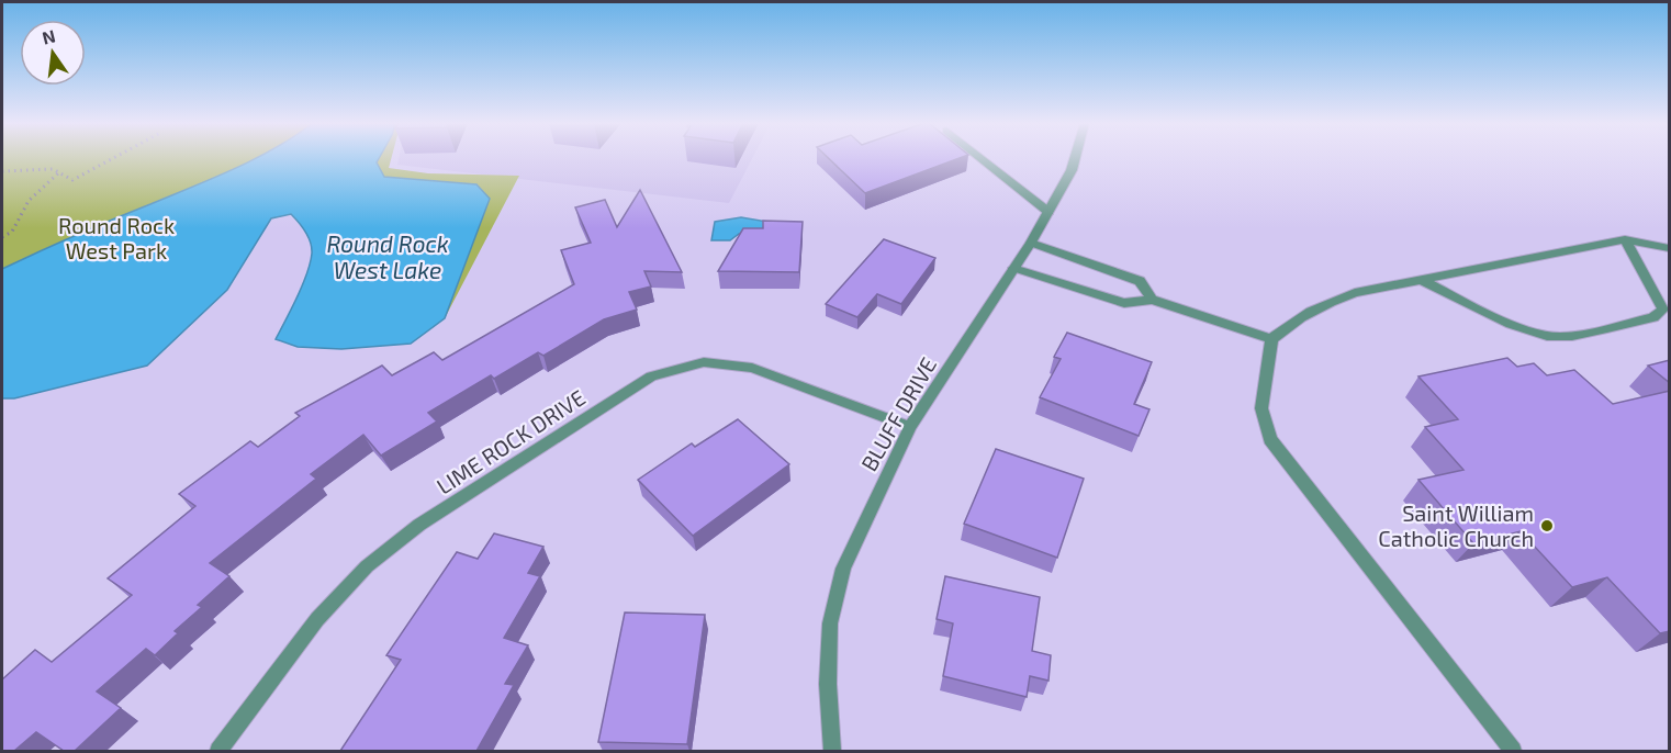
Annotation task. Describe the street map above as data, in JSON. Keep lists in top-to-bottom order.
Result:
{
  "streets": {
    "street": ["BLUFF DRIVE", "LIME ROCK DRIVE"]
  },
  "crossings": [
    ["BLUFF DRIVE", "LIME ROCK DRIVE"]
  ],
  "water": ["Round Rock West Lake"],
  "parks": ["Round Rock West Park"],
  "places": ["Saint William Catholic Church"],
  "north": "top"
}
